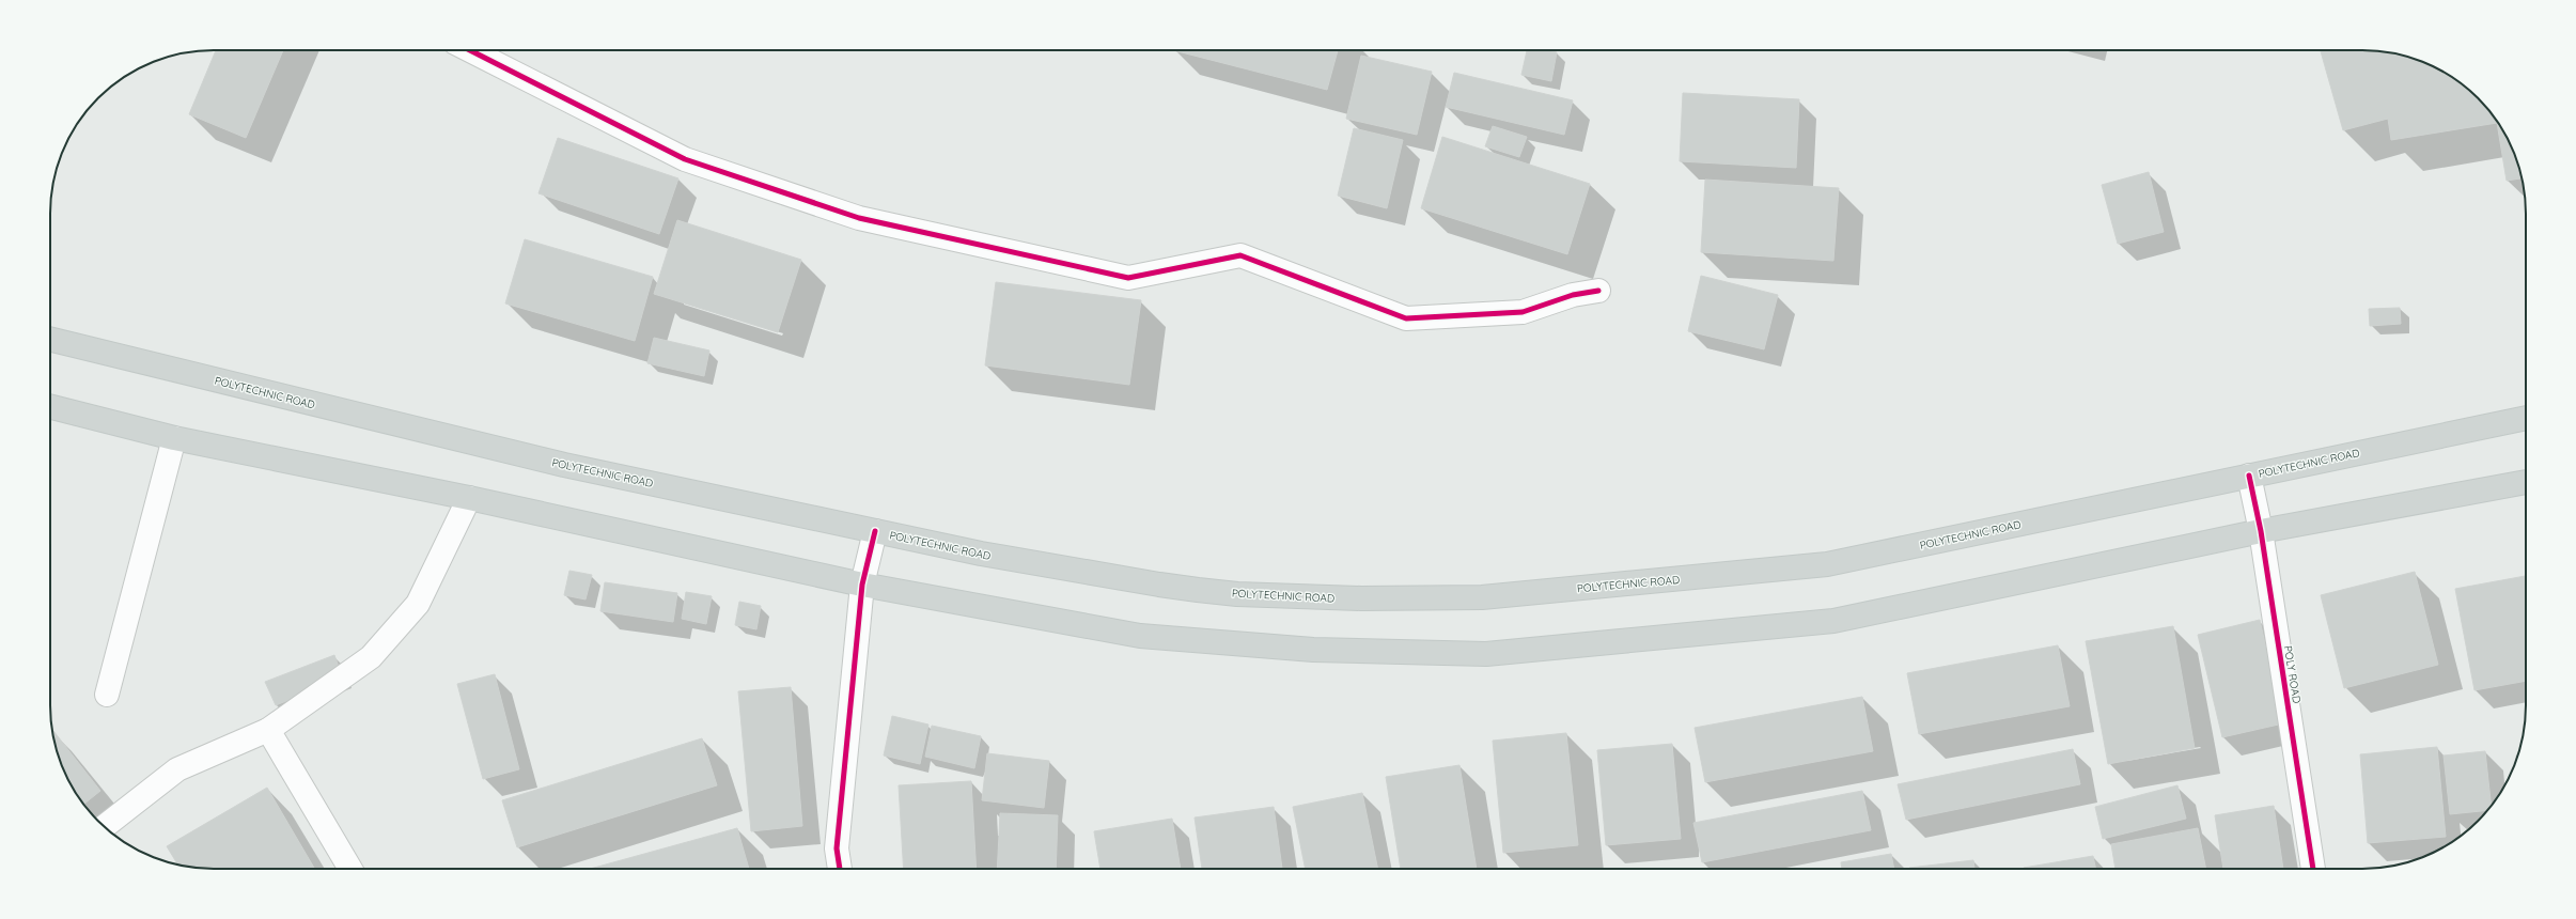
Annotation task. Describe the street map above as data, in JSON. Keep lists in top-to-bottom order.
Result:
{
  "streets": {
    "main road": ["POLYTECHNIC ROAD"],
    "street": ["POLY ROAD"]
  },
  "crossings": [
    ["POLYTECHNIC ROAD", "POLY ROAD"]
  ]
}
